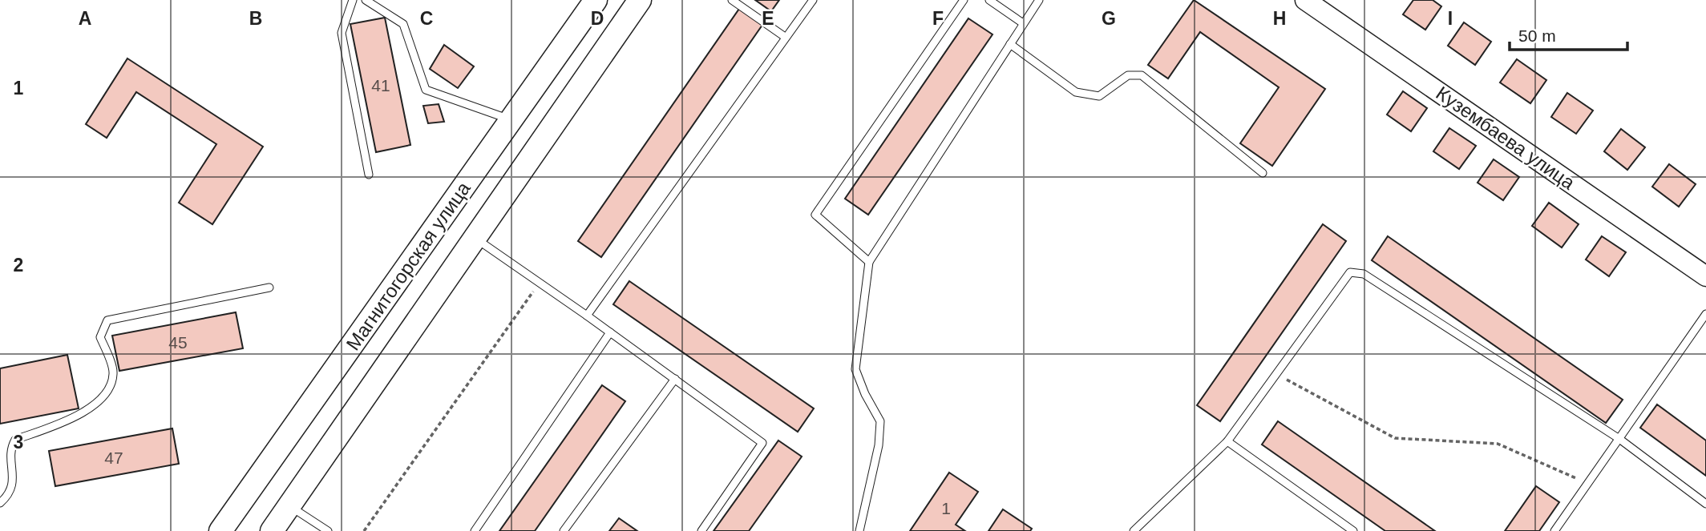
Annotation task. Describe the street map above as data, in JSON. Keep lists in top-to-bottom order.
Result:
{
  "streets": {
    "main road": ["Магнитогорская улица"],
    "street": ["Кузембаева улица"]
  },
  "house_numbers": [
    "41",
    "45",
    "47",
    "1"
  ],
  "scale_bar": "50 m",
  "grid": {
    "columns": [
      "A",
      "B",
      "C",
      "D",
      "E",
      "F",
      "G",
      "H",
      "I"
    ],
    "rows": ["1", "2", "3"]
  }
}
